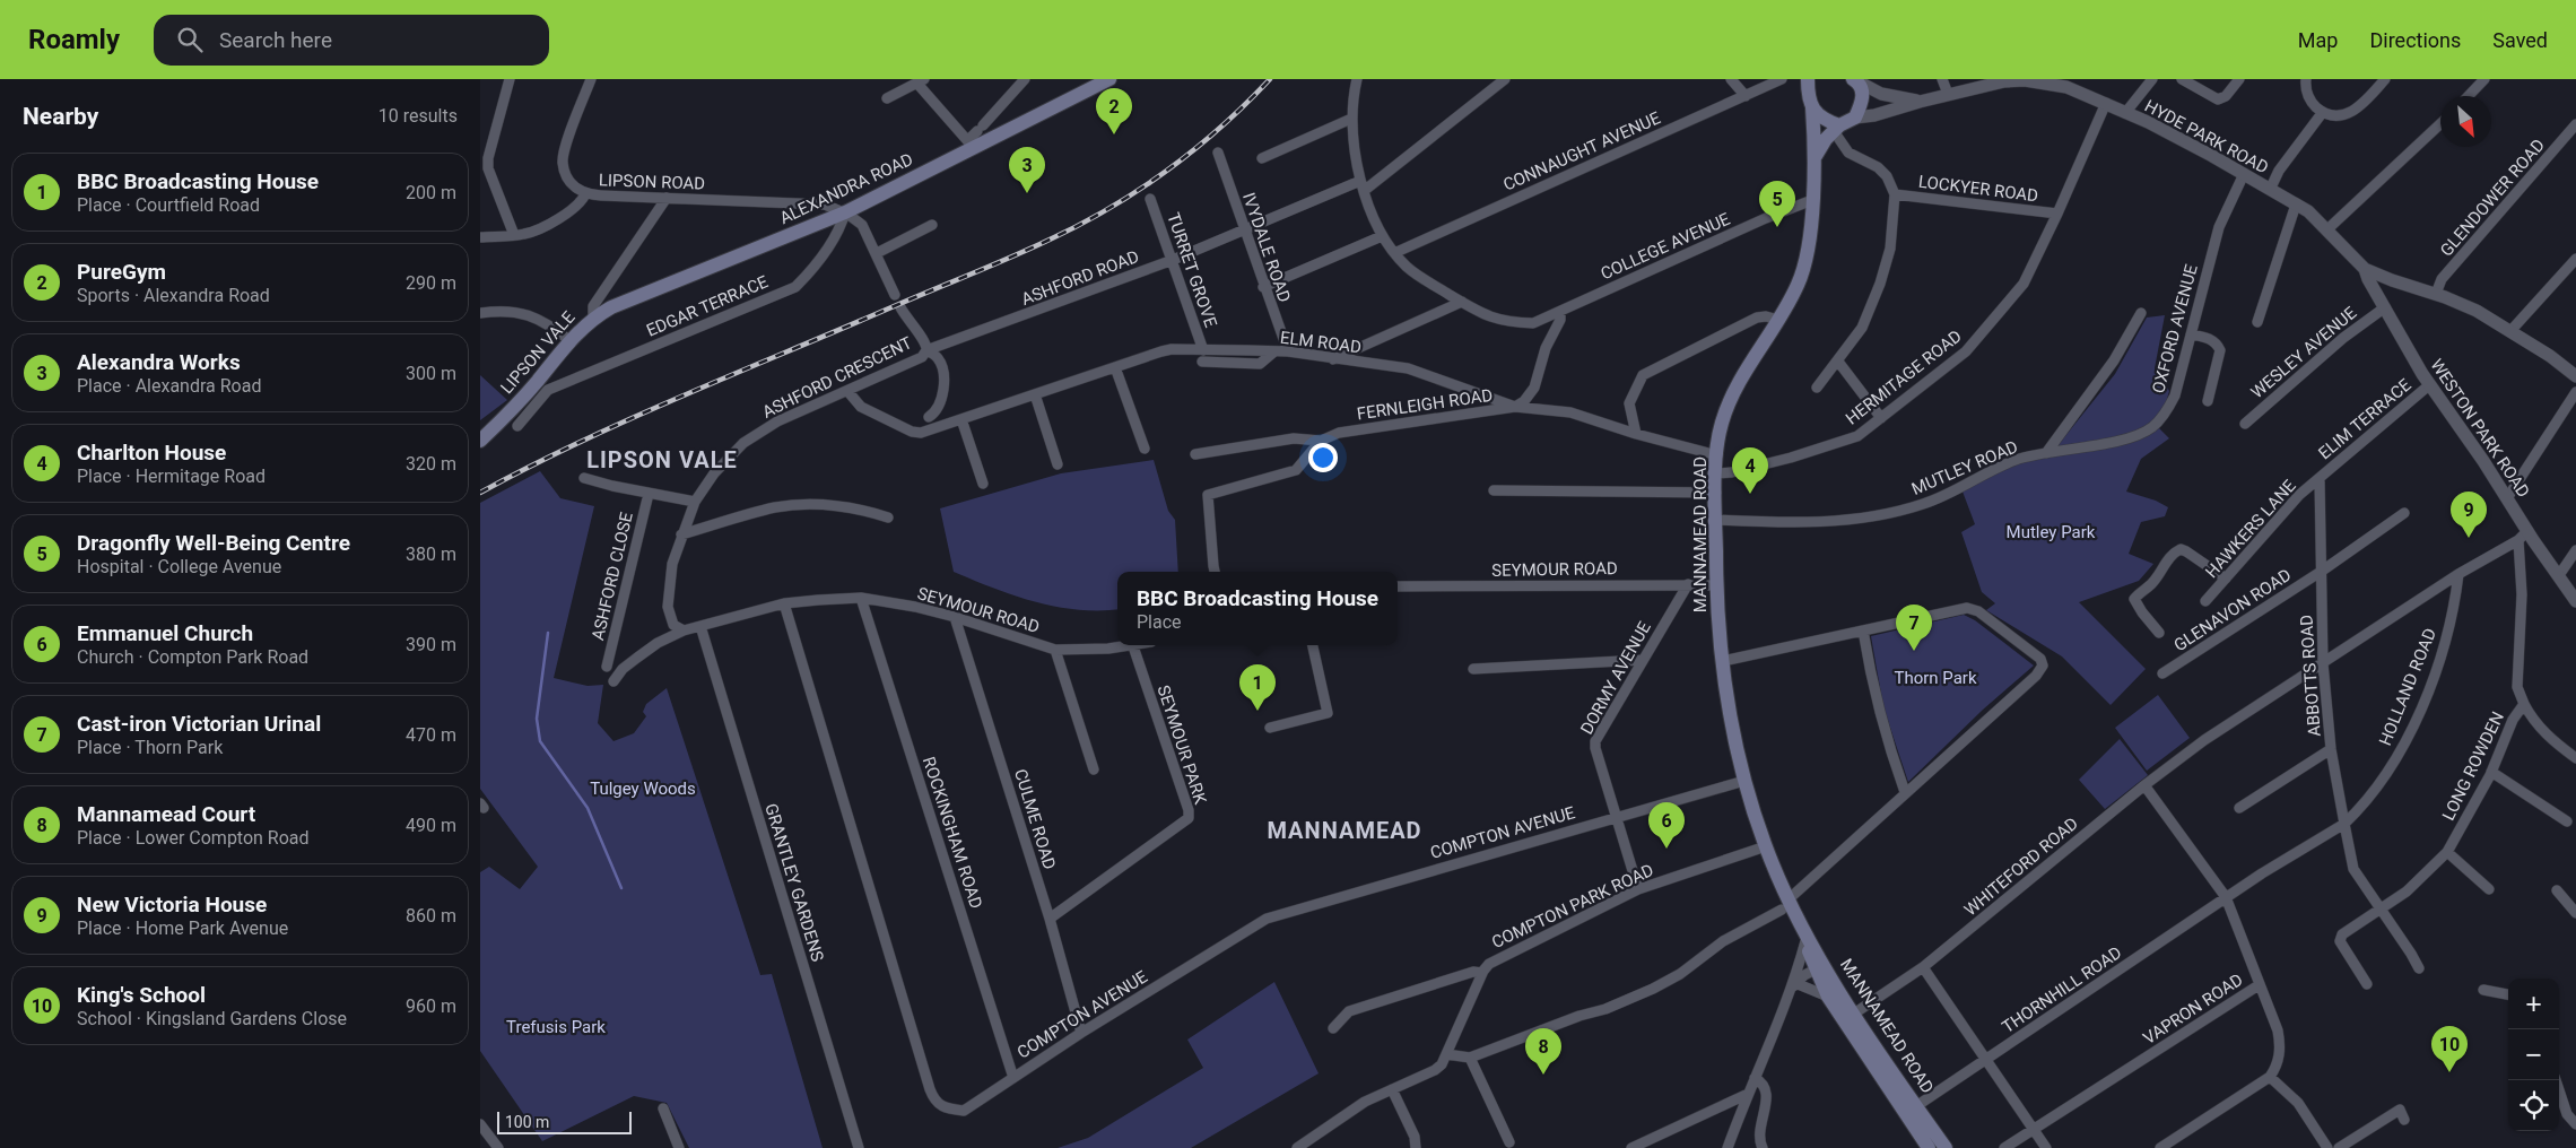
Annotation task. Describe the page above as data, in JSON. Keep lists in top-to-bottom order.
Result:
{
  "streets": {
    "main road": ["ALEXANDRA ROAD", "LIPSON VALE", "MANNAMEAD ROAD"],
    "street": [
      "HYDE PARK ROAD",
      "CONNAUGHT AVENUE",
      "LIPSON ROAD",
      "LOCKYER ROAD",
      "GLENDOWER ROAD",
      "COLLEGE AVENUE",
      "IVYDALE ROAD",
      "TURRET GROVE",
      "ASHFORD ROAD",
      "EDGAR TERRACE",
      "OXFORD AVENUE",
      "ELM ROAD",
      "WESLEY AVENUE",
      "ASHFORD CRESCENT",
      "HERMITAGE ROAD",
      "FERNLEIGH ROAD",
      "ELIM TERRACE",
      "WESTON PARK ROAD",
      "MUTLEY ROAD",
      "HAWKERS LANE",
      "SEYMOUR ROAD",
      "ASHFORD CLOSE",
      "GLENAVON ROAD",
      "ABBOTTS ROAD",
      "DORMY AVENUE",
      "HOLLAND ROAD",
      "SEYMOUR PARK",
      "LONG ROWDEN",
      "CULME ROAD",
      "ROCKINGHAM ROAD",
      "COMPTON AVENUE",
      "WHITEFORD ROAD",
      "GRANTLEY GARDENS",
      "COMPTON PARK ROAD",
      "THORNHILL ROAD",
      "VAPRON ROAD"
    ]
  },
  "crossings": [
    ["HYDE PARK ROAD", "OXFORD AVENUE"],
    ["HYDE PARK ROAD", "HERMITAGE ROAD"],
    ["HYDE PARK ROAD", "WESTON PARK ROAD"],
    ["LIPSON ROAD", "ALEXANDRA ROAD"],
    ["LIPSON ROAD", "EDGAR TERRACE"],
    ["LIPSON ROAD", "LIPSON VALE"],
    ["ALEXANDRA ROAD", "EDGAR TERRACE"],
    ["ALEXANDRA ROAD", "LIPSON VALE"],
    ["LOCKYER ROAD", "HERMITAGE ROAD"],
    ["COLLEGE AVENUE", "MANNAMEAD ROAD"],
    ["IVYDALE ROAD", "ASHFORD ROAD"],
    ["IVYDALE ROAD", "ELM ROAD"],
    ["TURRET GROVE", "ASHFORD ROAD"],
    ["TURRET GROVE", "ELM ROAD"],
    ["ASHFORD ROAD", "ASHFORD CRESCENT"],
    ["EDGAR TERRACE", "LIPSON VALE"],
    ["OXFORD AVENUE", "MUTLEY ROAD"],
    ["ELM ROAD", "ASHFORD CRESCENT"],
    ["ELM ROAD", "FERNLEIGH ROAD"],
    ["ELM ROAD", "MANNAMEAD ROAD"],
    ["WESLEY AVENUE", "WESTON PARK ROAD"],
    ["ASHFORD CRESCENT", "SEYMOUR ROAD"],
    ["ASHFORD CRESCENT", "ASHFORD CLOSE"],
    ["HERMITAGE ROAD", "MANNAMEAD ROAD"],
    ["ELIM TERRACE", "WESTON PARK ROAD"],
    ["ELIM TERRACE", "HAWKERS LANE"],
    ["ELIM TERRACE", "ABBOTTS ROAD"],
    ["WESTON PARK ROAD", "LONG ROWDEN"],
    ["WESTON PARK ROAD", "WHITEFORD ROAD"],
    ["MUTLEY ROAD", "MANNAMEAD ROAD"],
    ["HAWKERS LANE", "ABBOTTS ROAD"],
    ["MANNAMEAD ROAD", "SEYMOUR ROAD"],
    ["MANNAMEAD ROAD", "COMPTON AVENUE"],
    ["MANNAMEAD ROAD", "WHITEFORD ROAD"],
    ["MANNAMEAD ROAD", "COMPTON PARK ROAD"],
    ["MANNAMEAD ROAD", "THORNHILL ROAD"],
    ["SEYMOUR ROAD", "DORMY AVENUE"],
    ["SEYMOUR ROAD", "SEYMOUR PARK"],
    ["SEYMOUR ROAD", "CULME ROAD"],
    ["SEYMOUR ROAD", "ROCKINGHAM ROAD"],
    ["SEYMOUR ROAD", "COMPTON AVENUE"],
    ["SEYMOUR ROAD", "GRANTLEY GARDENS"],
    ["GLENAVON ROAD", "ABBOTTS ROAD"],
    ["ABBOTTS ROAD", "HOLLAND ROAD"],
    ["ABBOTTS ROAD", "LONG ROWDEN"],
    ["ABBOTTS ROAD", "WHITEFORD ROAD"],
    ["DORMY AVENUE", "COMPTON AVENUE"],
    ["DORMY AVENUE", "COMPTON PARK ROAD"],
    ["HOLLAND ROAD", "WHITEFORD ROAD"],
    ["HOLLAND ROAD", "THORNHILL ROAD"],
    ["HOLLAND ROAD", "VAPRON ROAD"],
    ["SEYMOUR PARK", "CULME ROAD"],
    ["LONG ROWDEN", "WHITEFORD ROAD"],
    ["CULME ROAD", "COMPTON AVENUE"],
    ["ROCKINGHAM ROAD", "COMPTON AVENUE"],
    ["WHITEFORD ROAD", "VAPRON ROAD"],
    ["THORNHILL ROAD", "VAPRON ROAD"]
  ],
  "districts": ["LIPSON VALE", "MANNAMEAD"],
  "parks": [
    "Mutley Park",
    "Thorn Park",
    "Tulgey Woods",
    "Trefusis Park"
  ],
  "scale_bar": "100 m",
  "north": "bottom right",
  "page": {
    "header": "Roamly",
    "search": "Search here",
    "nav": ["Map", "Directions", "Saved"],
    "heading": ["Nearby", "10 results"],
    "pins": [
      "2",
      "3",
      "5",
      "4",
      "9",
      "7",
      "1",
      "6",
      "10",
      "8"
    ],
    "list": [
      {
        "mark": "1",
        "name": "BBC Broadcasting House",
        "note": "Place · Courtfield Road",
        "value": "200 m"
      },
      {
        "mark": "2",
        "name": "PureGym",
        "note": "Sports · Alexandra Road",
        "value": "290 m"
      },
      {
        "mark": "3",
        "name": "Alexandra Works",
        "note": "Place · Alexandra Road",
        "value": "300 m"
      },
      {
        "mark": "4",
        "name": "Charlton House",
        "note": "Place · Hermitage Road",
        "value": "320 m"
      },
      {
        "mark": "5",
        "name": "Dragonfly Well-Being Centre",
        "note": "Hospital · College Avenue",
        "value": "380 m"
      },
      {
        "mark": "6",
        "name": "Emmanuel Church",
        "note": "Church · Compton Park Road",
        "value": "390 m"
      },
      {
        "mark": "7",
        "name": "Cast-iron Victorian Urinal",
        "note": "Place · Thorn Park",
        "value": "470 m"
      },
      {
        "mark": "8",
        "name": "Mannamead Court",
        "note": "Place · Lower Compton Road",
        "value": "490 m"
      },
      {
        "mark": "9",
        "name": "New Victoria House",
        "note": "Place · Home Park Avenue",
        "value": "860 m"
      },
      {
        "mark": "10",
        "name": "King's School",
        "note": "School · Kingsland Gardens Close",
        "value": "960 m"
      }
    ],
    "popup": ["BBC Broadcasting House", "Place"],
    "map_buttons": ["+", "−"],
    "scale": "100 m"
  }
}
